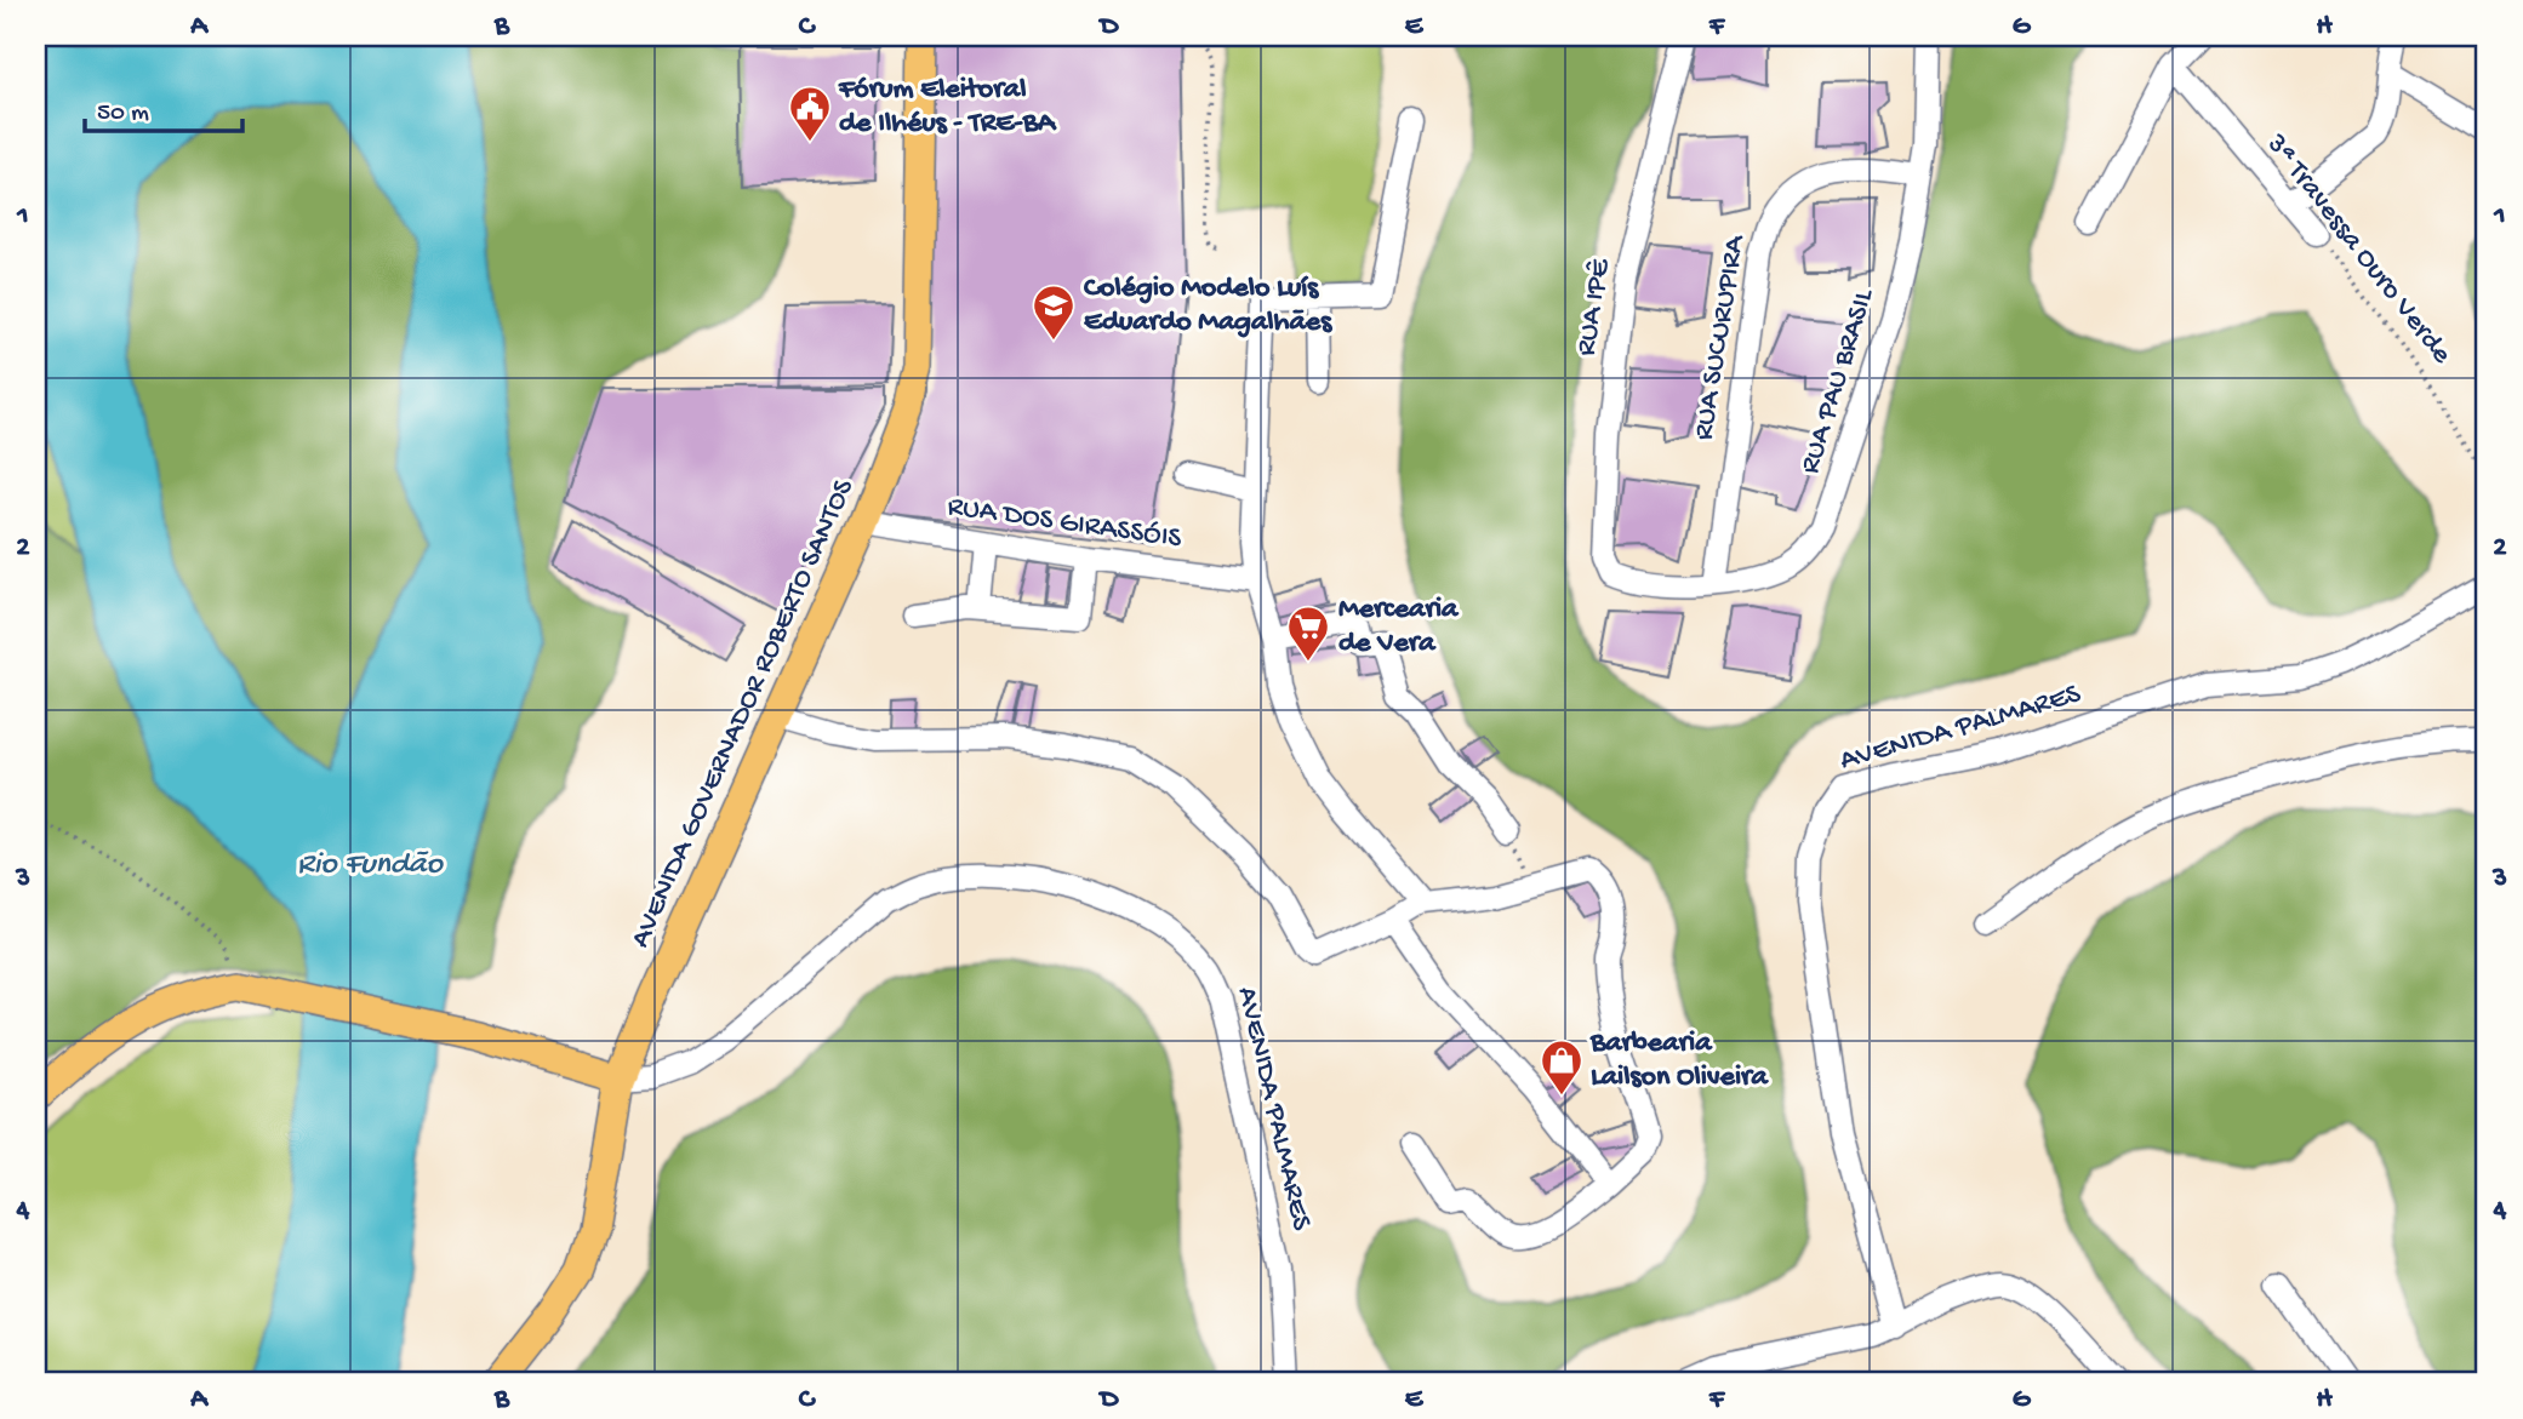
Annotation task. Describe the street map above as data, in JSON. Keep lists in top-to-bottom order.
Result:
{
  "streets": {
    "main road": ["AVENIDA GOVERNADOR ROBERTO SANTOS"],
    "street": [
      "3ª Travessa Ouro Verde",
      "RUA IPÊ",
      "RUA SUCURUPIRA",
      "RUA PAU BRASIL",
      "RUA DOS GIRASSÓIS",
      "AVENIDA PALMARES"
    ]
  },
  "crossings": [
    ["RUA IPÊ", "RUA PAU BRASIL"],
    ["RUA SUCURUPIRA", "RUA PAU BRASIL"],
    ["RUA DOS GIRASSÓIS", "AVENIDA GOVERNADOR ROBERTO SANTOS"],
    ["AVENIDA GOVERNADOR ROBERTO SANTOS", "AVENIDA PALMARES"]
  ],
  "water": ["Rio Fundão"],
  "places": {
    "public building": ["Fórum Eleitoral de Ilhéus - TRE-BA"],
    "school or university": ["Colégio Modelo Luís Eduardo Magalhães"],
    "supermarket": ["Mercearia de Vera"],
    "shop": ["Barbearia Lailson Oliveira"]
  },
  "scale_bar": "50 m",
  "grid": {
    "columns": [
      "A",
      "B",
      "C",
      "D",
      "E",
      "F",
      "G",
      "H"
    ],
    "rows": [
      "1",
      "2",
      "3",
      "4"
    ]
  }
}
